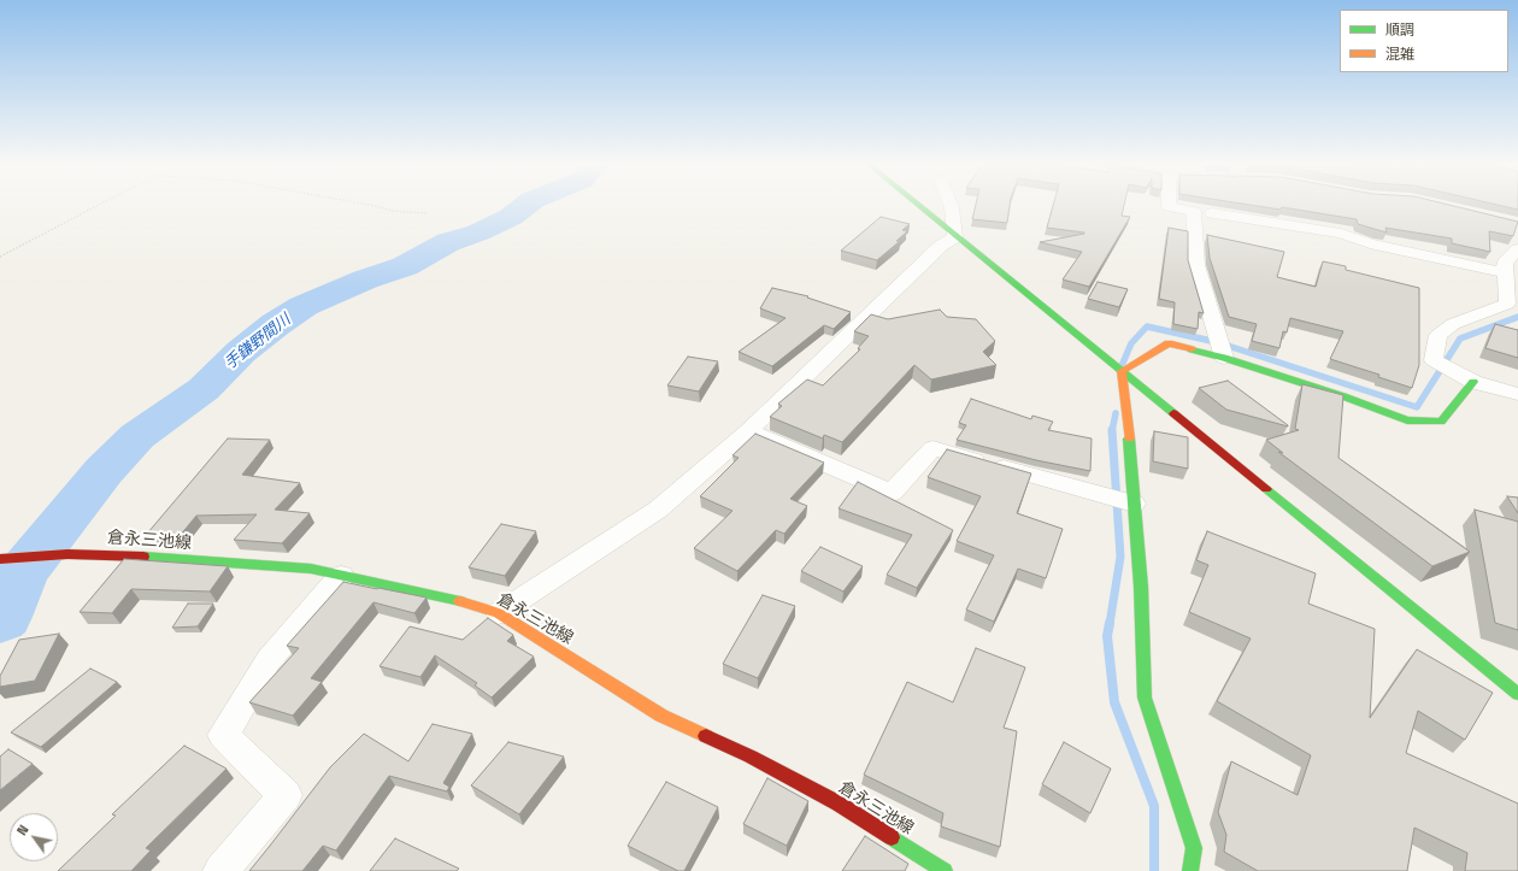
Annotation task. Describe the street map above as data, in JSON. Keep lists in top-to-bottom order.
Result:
{
  "streets": {
    "street": ["倉永三池線"]
  },
  "water": ["手鎌野間川"],
  "legend": ["順調", "混雑"],
  "north": "top left"
}
